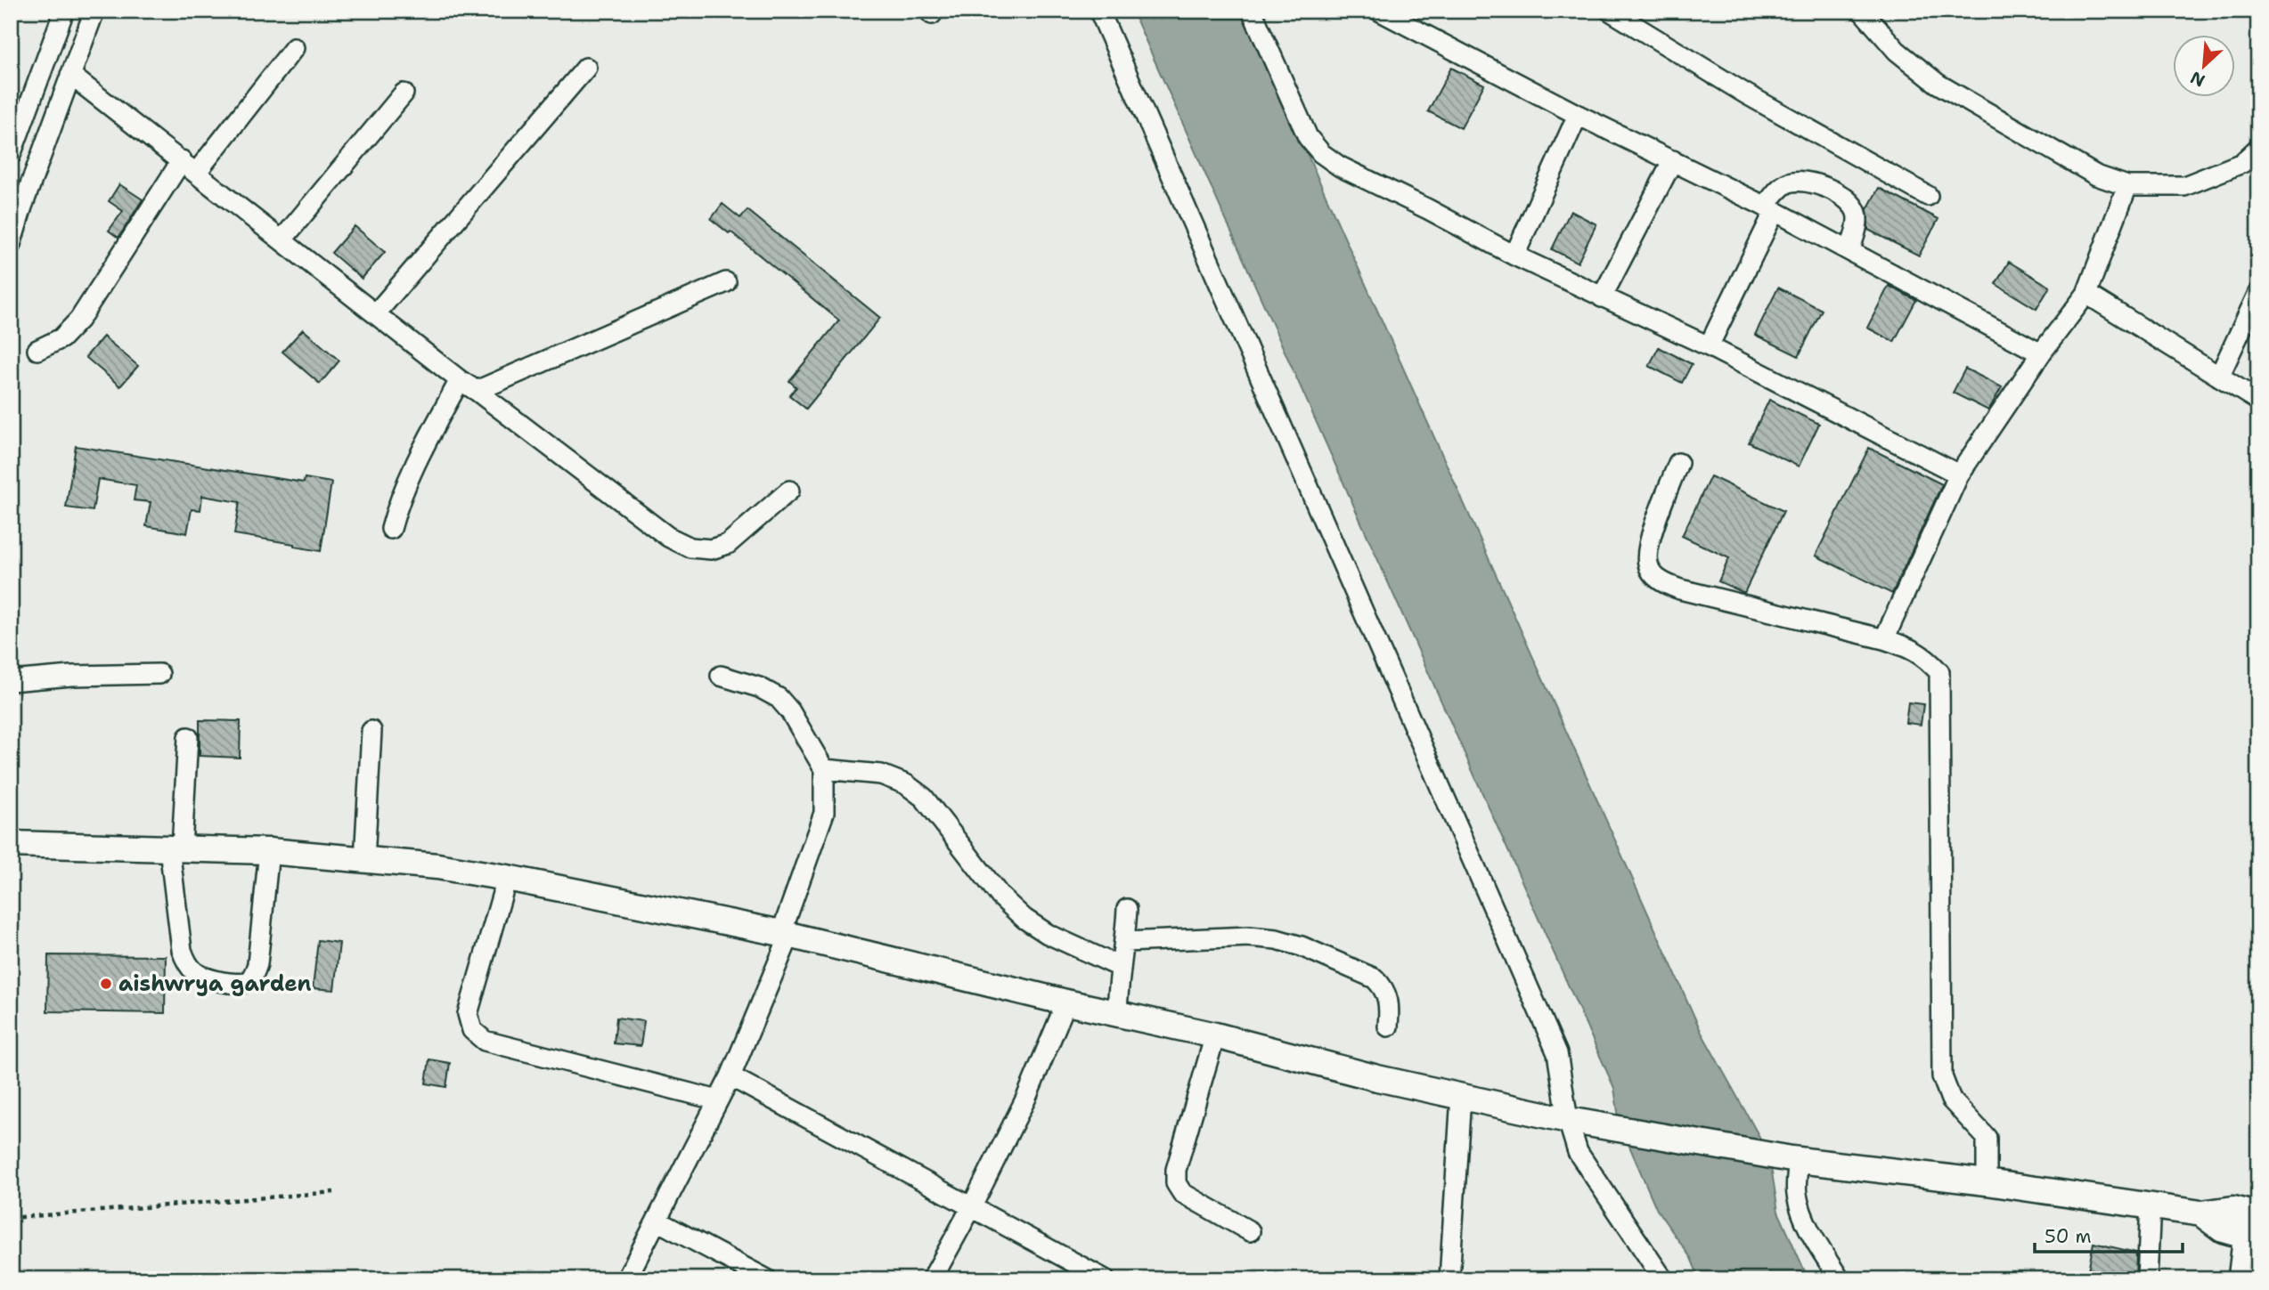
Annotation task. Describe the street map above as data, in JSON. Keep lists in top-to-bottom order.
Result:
{
  "places": ["aishwrya garden"],
  "scale_bar": "50 m",
  "north": "bottom left"
}
